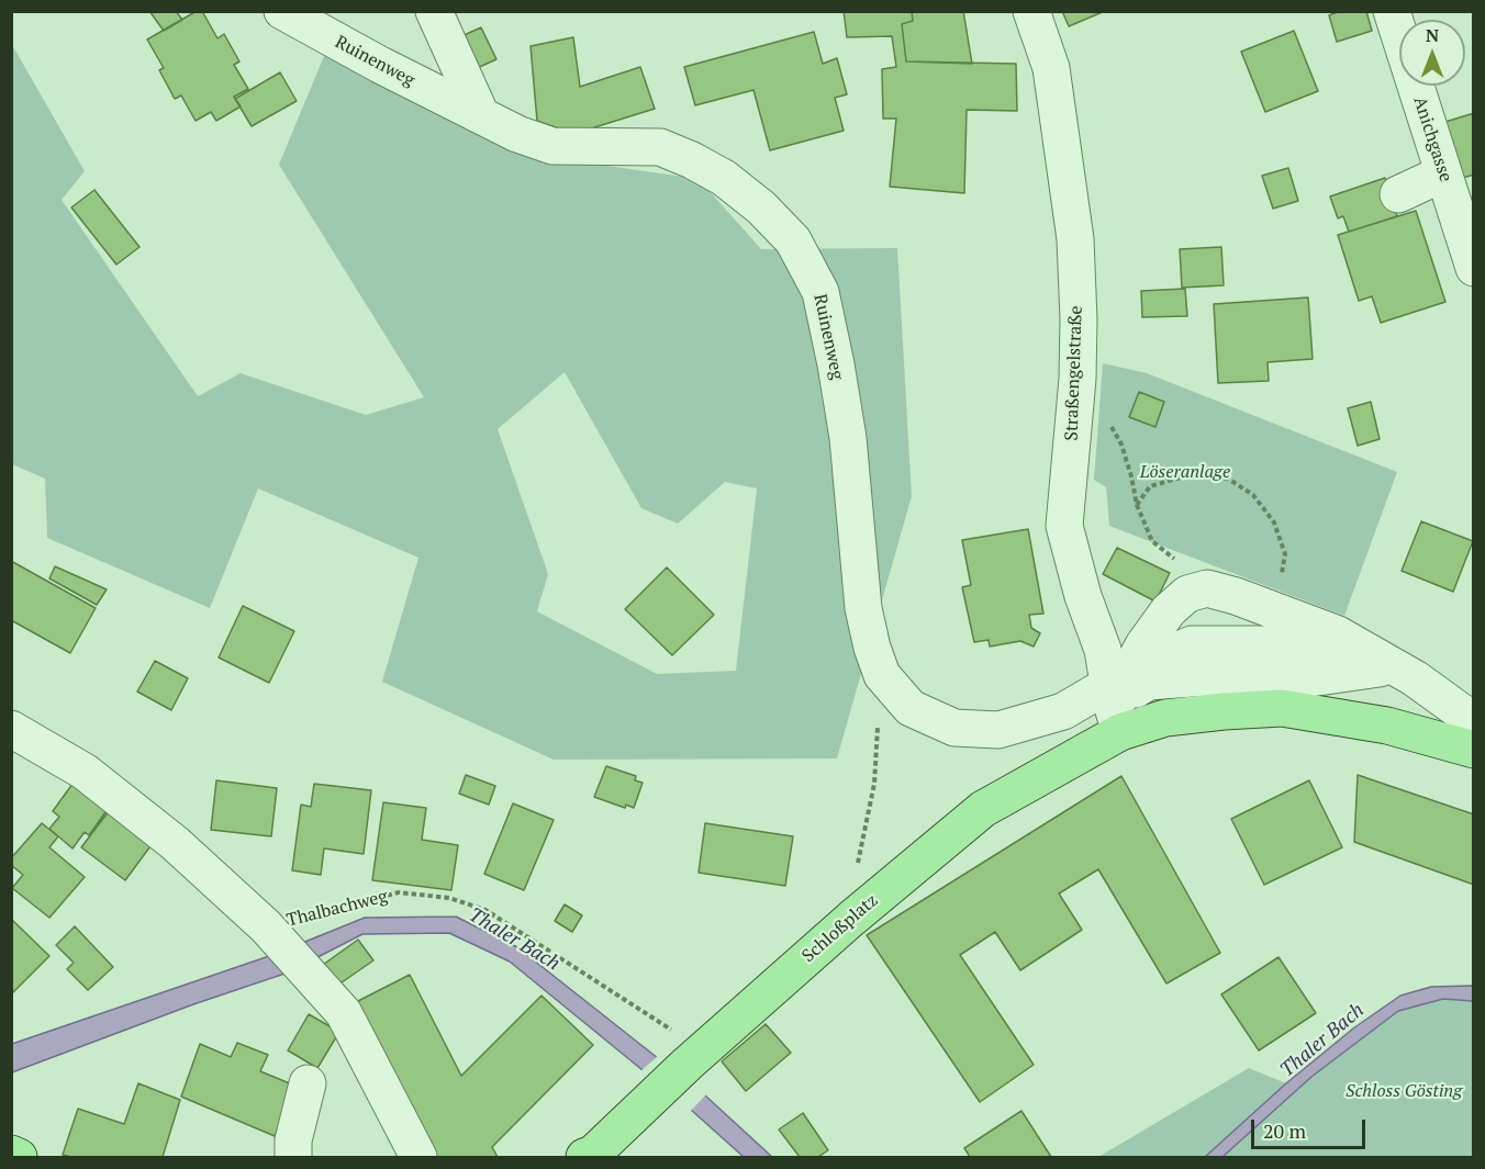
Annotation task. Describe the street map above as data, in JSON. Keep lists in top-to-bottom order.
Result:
{
  "streets": {
    "main road": ["Schloßplatz"],
    "street": [
      "Ruinenweg",
      "Anichgasse",
      "Straßengelstraße",
      "Thalbachweg"
    ]
  },
  "crossings": [
    ["Ruinenweg", "Straßengelstraße"],
    ["Ruinenweg", "Schloßplatz"],
    ["Straßengelstraße", "Schloßplatz"],
    ["Thalbachweg", "Schloßplatz"]
  ],
  "water": ["Thaler Bach"],
  "parks": ["Löseranlage", "Schloss Gösting"],
  "scale_bar": "20 m",
  "north": "top"
}
